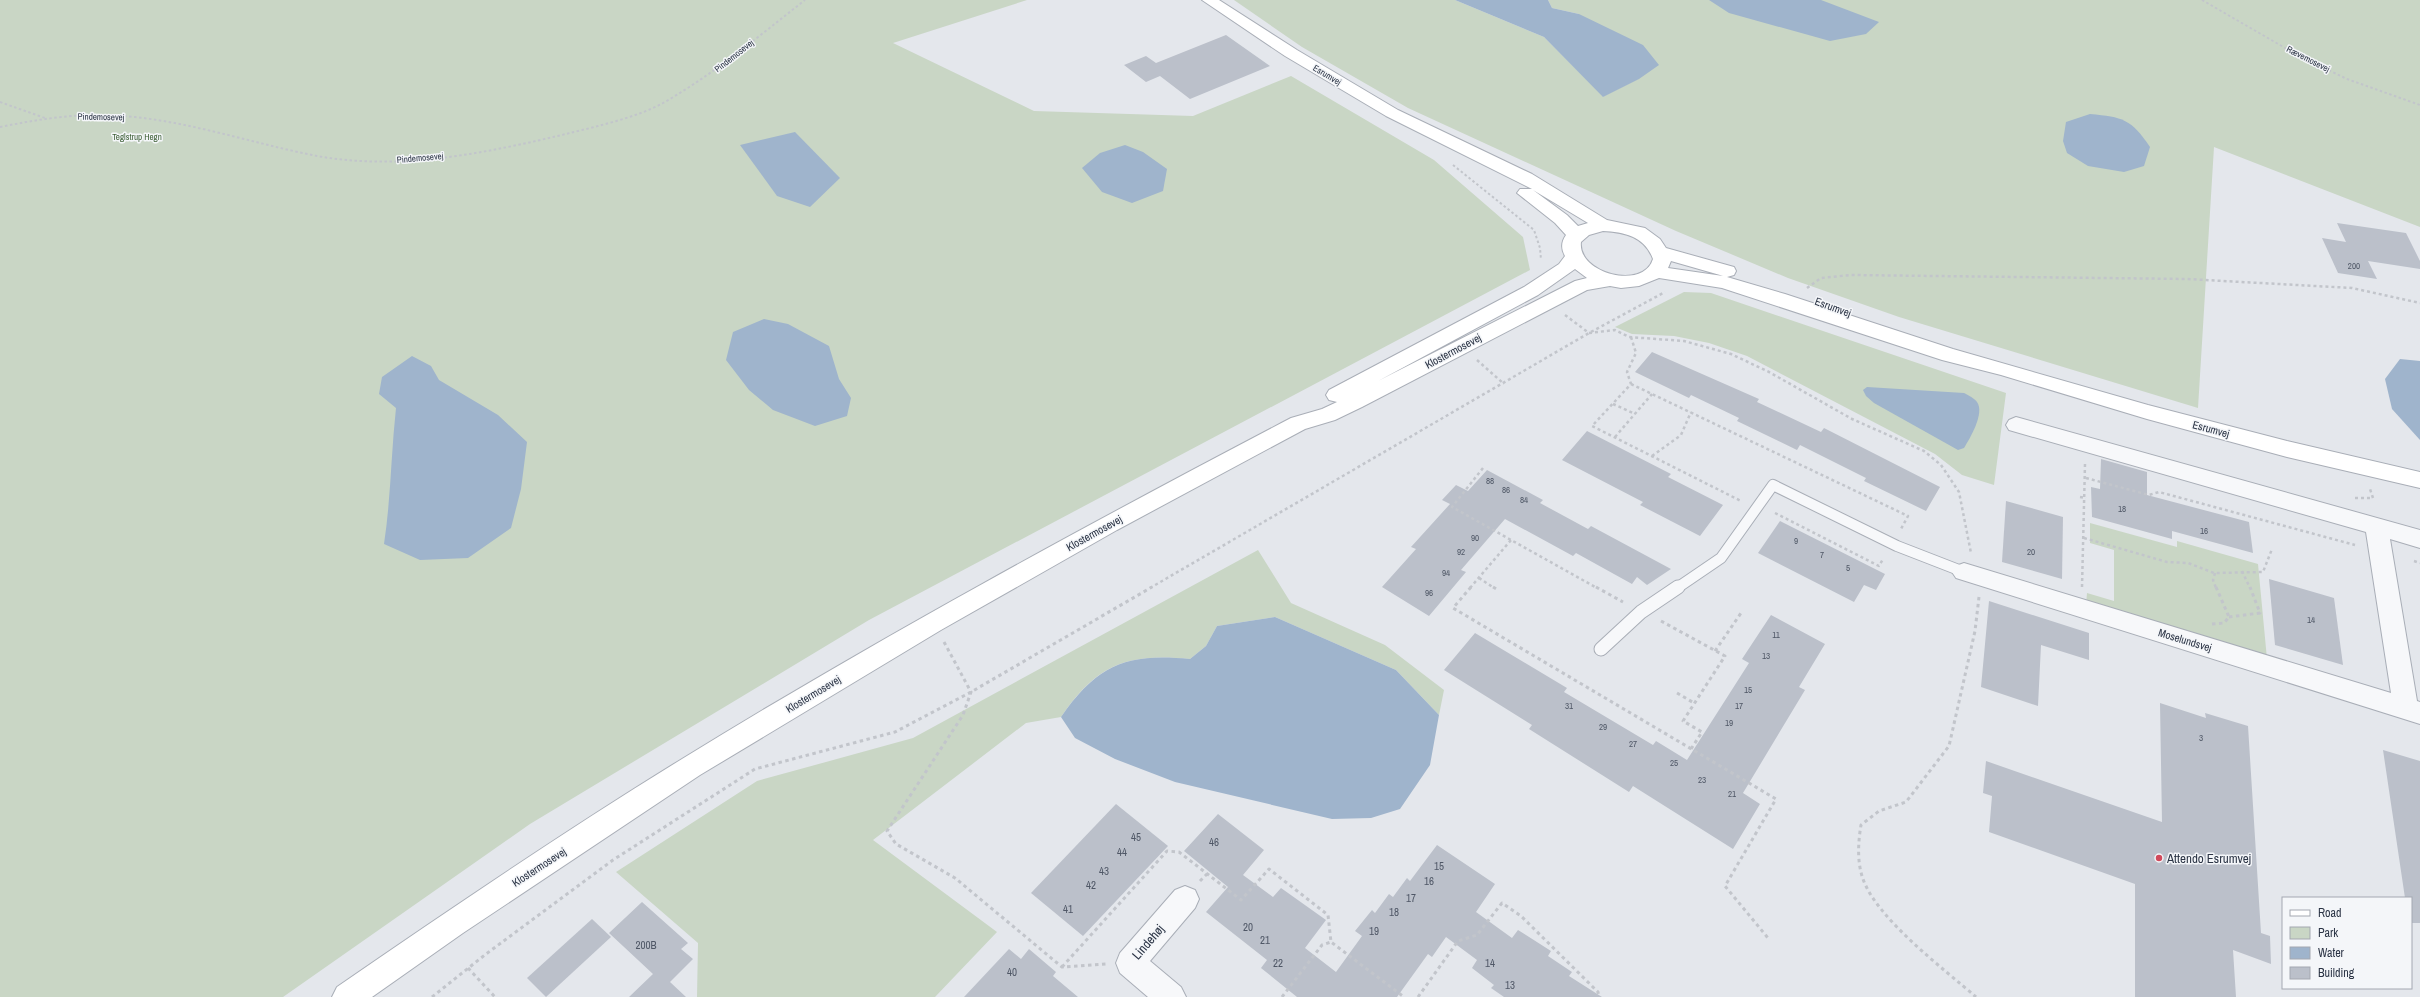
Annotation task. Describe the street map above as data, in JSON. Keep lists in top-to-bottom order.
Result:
{
  "streets": {
    "main road": ["Esrumvej", "Klostermosevej"],
    "street": ["Moselundsvej", "Lindehøj"],
    "path": ["Pindemosevej", "Rævemosevej"]
  },
  "crossings": [
    ["Esrumvej", "Klostermosevej"]
  ],
  "parks": ["Teglstrup Hegn"],
  "places": ["Attendo Esrumvej"],
  "house_numbers": [
    "200",
    "88",
    "86",
    "84",
    "18",
    "16",
    "90",
    "9",
    "92",
    "20",
    "7",
    "5",
    "94",
    "96",
    "14",
    "11",
    "13",
    "15",
    "31",
    "17",
    "19",
    "29",
    "3",
    "27",
    "25",
    "23",
    "21",
    "45",
    "46",
    "44",
    "15",
    "43",
    "16",
    "42",
    "17",
    "41",
    "18",
    "20",
    "19",
    "21",
    "200B",
    "22",
    "14",
    "40",
    "13"
  ],
  "legend": [
    "Road",
    "Park",
    "Water",
    "Building"
  ]
}
